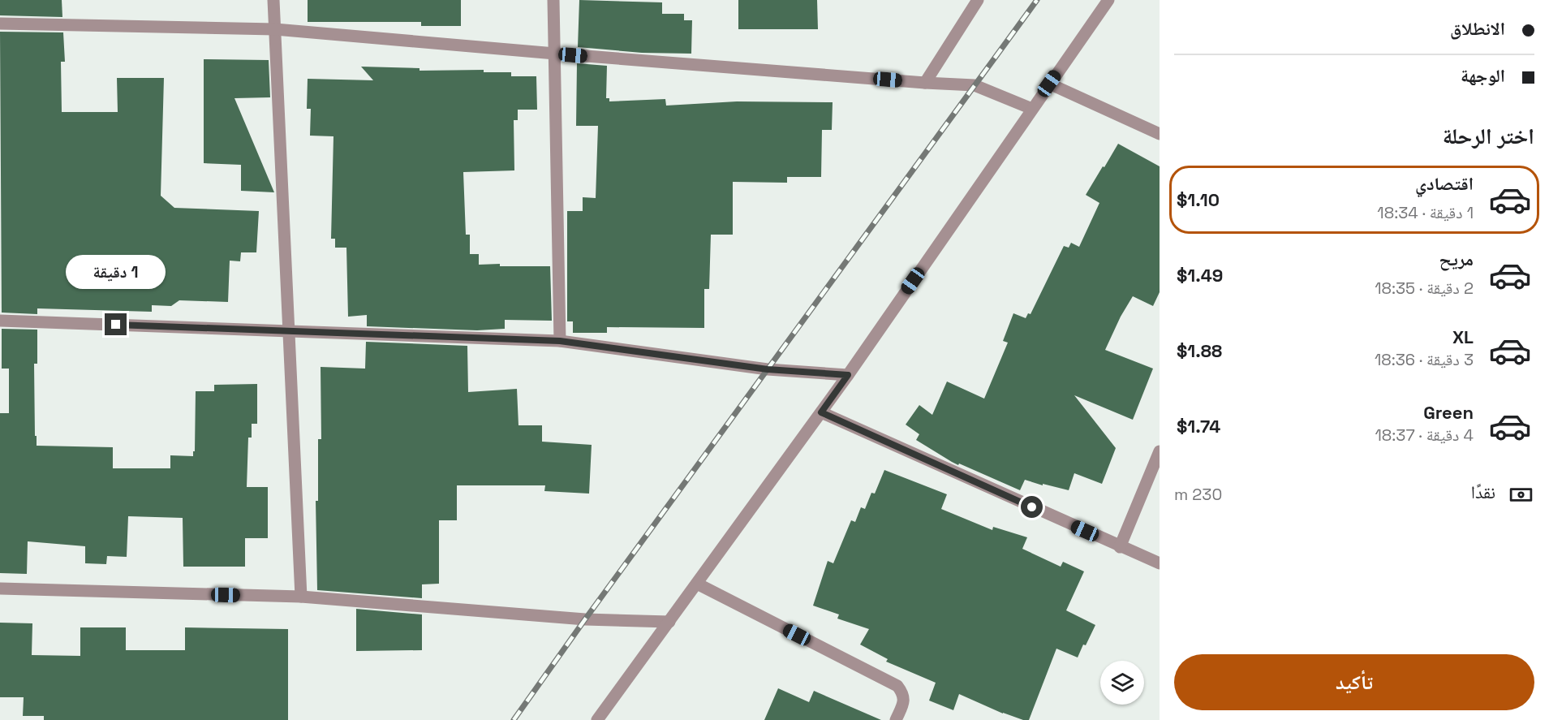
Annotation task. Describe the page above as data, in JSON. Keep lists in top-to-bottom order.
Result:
{
  "page": {
    "banner": ["الانطلاق", "الوجهة"],
    "heading": "اختر الرحلة",
    "list": [
      {
        "name": "اقتصادي",
        "note": "1 دقيقة · 18:34",
        "value": "$1.10"
      },
      {
        "name": "مريح",
        "note": "2 دقيقة · 18:35",
        "value": "$1.49"
      },
      {
        "name": "XL",
        "note": "3 دقيقة · 18:36",
        "value": "$1.88"
      },
      {
        "name": "Green",
        "note": "4 دقيقة · 18:37",
        "value": "$1.74"
      }
    ],
    "bubble": "1 دقيقة",
    "pay": ["نقدًا", "230 m"],
    "buttons": "تأكيد"
  }
}
